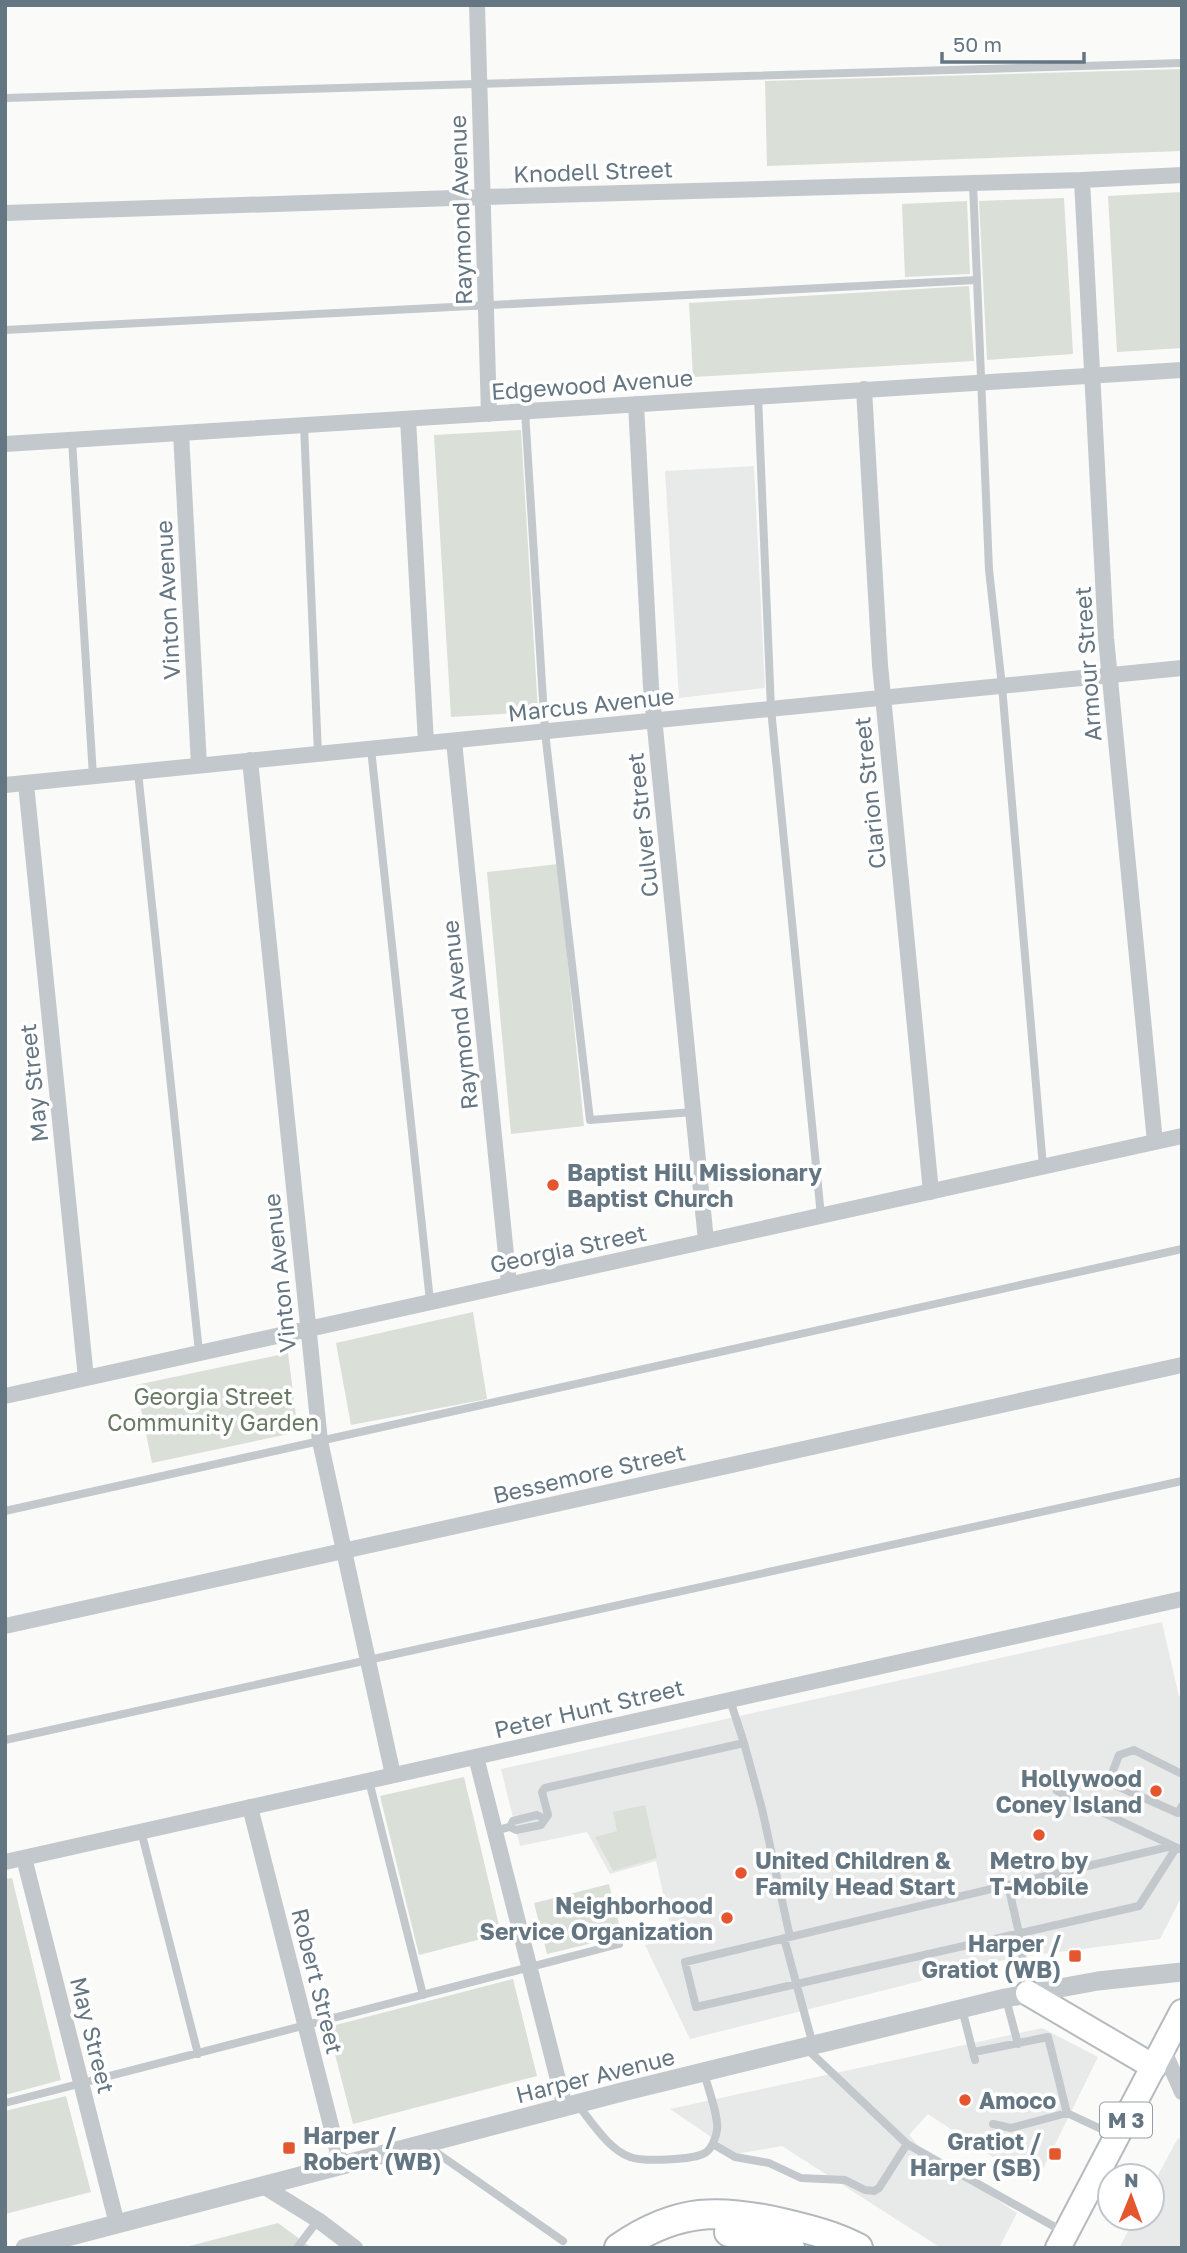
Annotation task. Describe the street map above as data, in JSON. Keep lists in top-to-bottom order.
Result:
{
  "streets": {
    "main road": ["M 3"],
    "street": [
      "Knodell Street",
      "Raymond Avenue",
      "Edgewood Avenue",
      "Vinton Avenue",
      "Armour Street",
      "Marcus Avenue",
      "Clarion Street",
      "Culver Street",
      "May Street",
      "Georgia Street",
      "Bessemore Street",
      "Peter Hunt Street",
      "Robert Street",
      "Harper Avenue"
    ]
  },
  "crossings": [
    ["Knodell Street", "Raymond Avenue"],
    ["Knodell Street", "Armour Street"],
    ["Raymond Avenue", "Edgewood Avenue"],
    ["Raymond Avenue", "Marcus Avenue"],
    ["Raymond Avenue", "Georgia Street"],
    ["Edgewood Avenue", "Vinton Avenue"],
    ["Edgewood Avenue", "Armour Street"],
    ["Edgewood Avenue", "Clarion Street"],
    ["Edgewood Avenue", "Culver Street"],
    ["Vinton Avenue", "Marcus Avenue"],
    ["Vinton Avenue", "Georgia Street"],
    ["Vinton Avenue", "Bessemore Street"],
    ["Vinton Avenue", "Peter Hunt Street"],
    ["Armour Street", "Marcus Avenue"],
    ["Armour Street", "Georgia Street"],
    ["Marcus Avenue", "Clarion Street"],
    ["Marcus Avenue", "Culver Street"],
    ["Marcus Avenue", "May Street"],
    ["Clarion Street", "Georgia Street"],
    ["Culver Street", "Georgia Street"],
    ["May Street", "Georgia Street"],
    ["May Street", "Peter Hunt Street"],
    ["May Street", "Harper Avenue"],
    ["Peter Hunt Street", "Robert Street"],
    ["Robert Street", "Harper Avenue"]
  ],
  "parks": ["Georgia Street Community Garden"],
  "places": {
    "other": [
      "Baptist Hill Missionary Baptist Church",
      "Hollywood Coney Island",
      "Metro by T-Mobile",
      "United Children & Family Head Start",
      "Neighborhood Service Organization",
      "Amoco"
    ],
    "transit": ["Harper / Gratiot (WB)", "Harper / Robert (WB)", "Gratiot / Harper (SB)"]
  },
  "scale_bar": "50 m",
  "north": "top"
}
